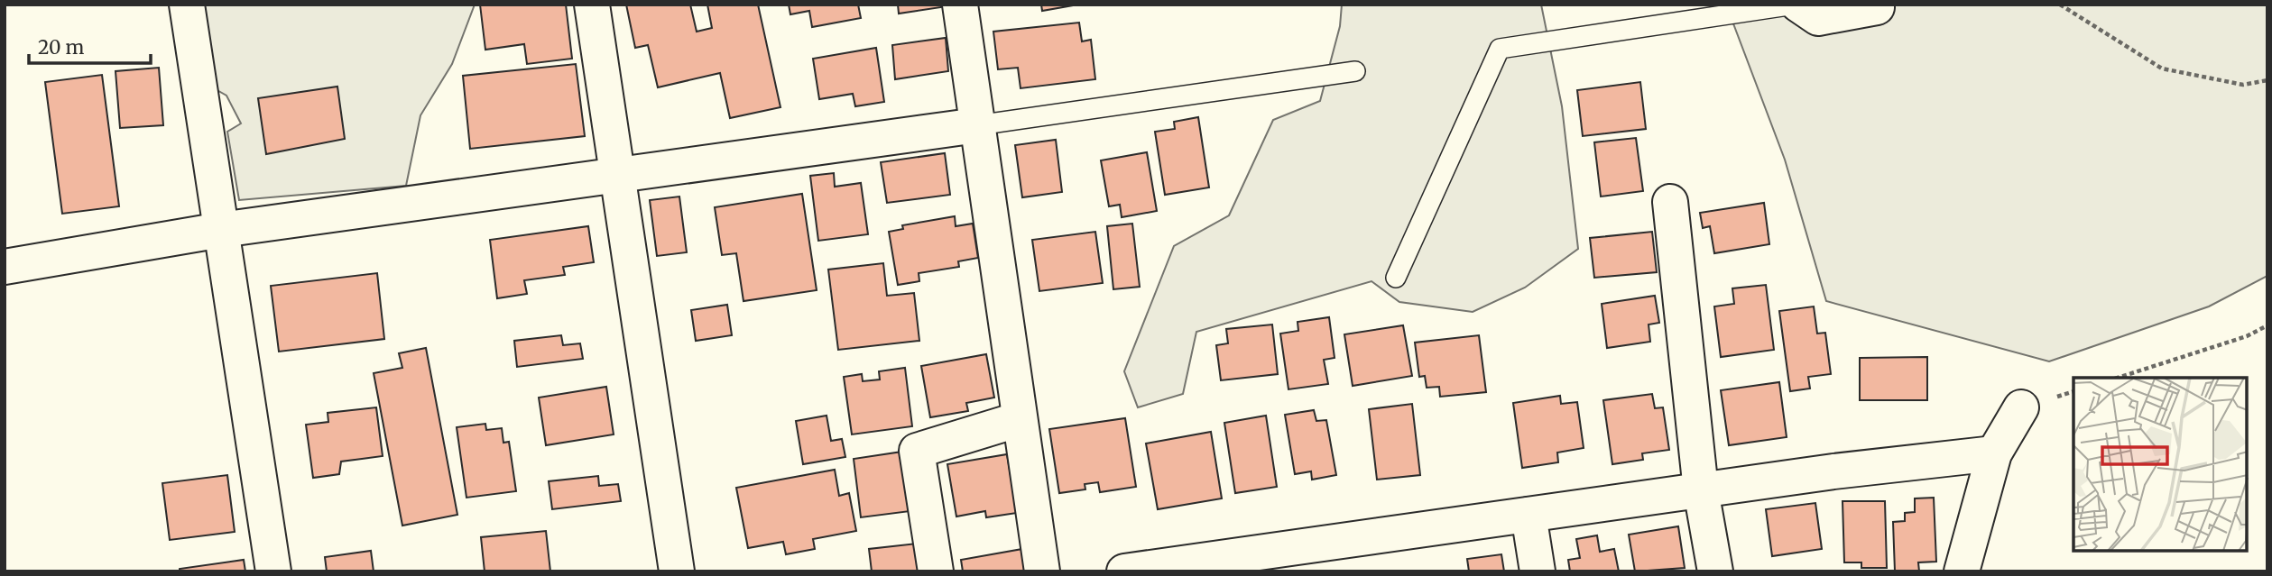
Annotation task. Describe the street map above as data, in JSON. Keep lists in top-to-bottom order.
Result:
{
  "scale_bar": "20 m"
}
